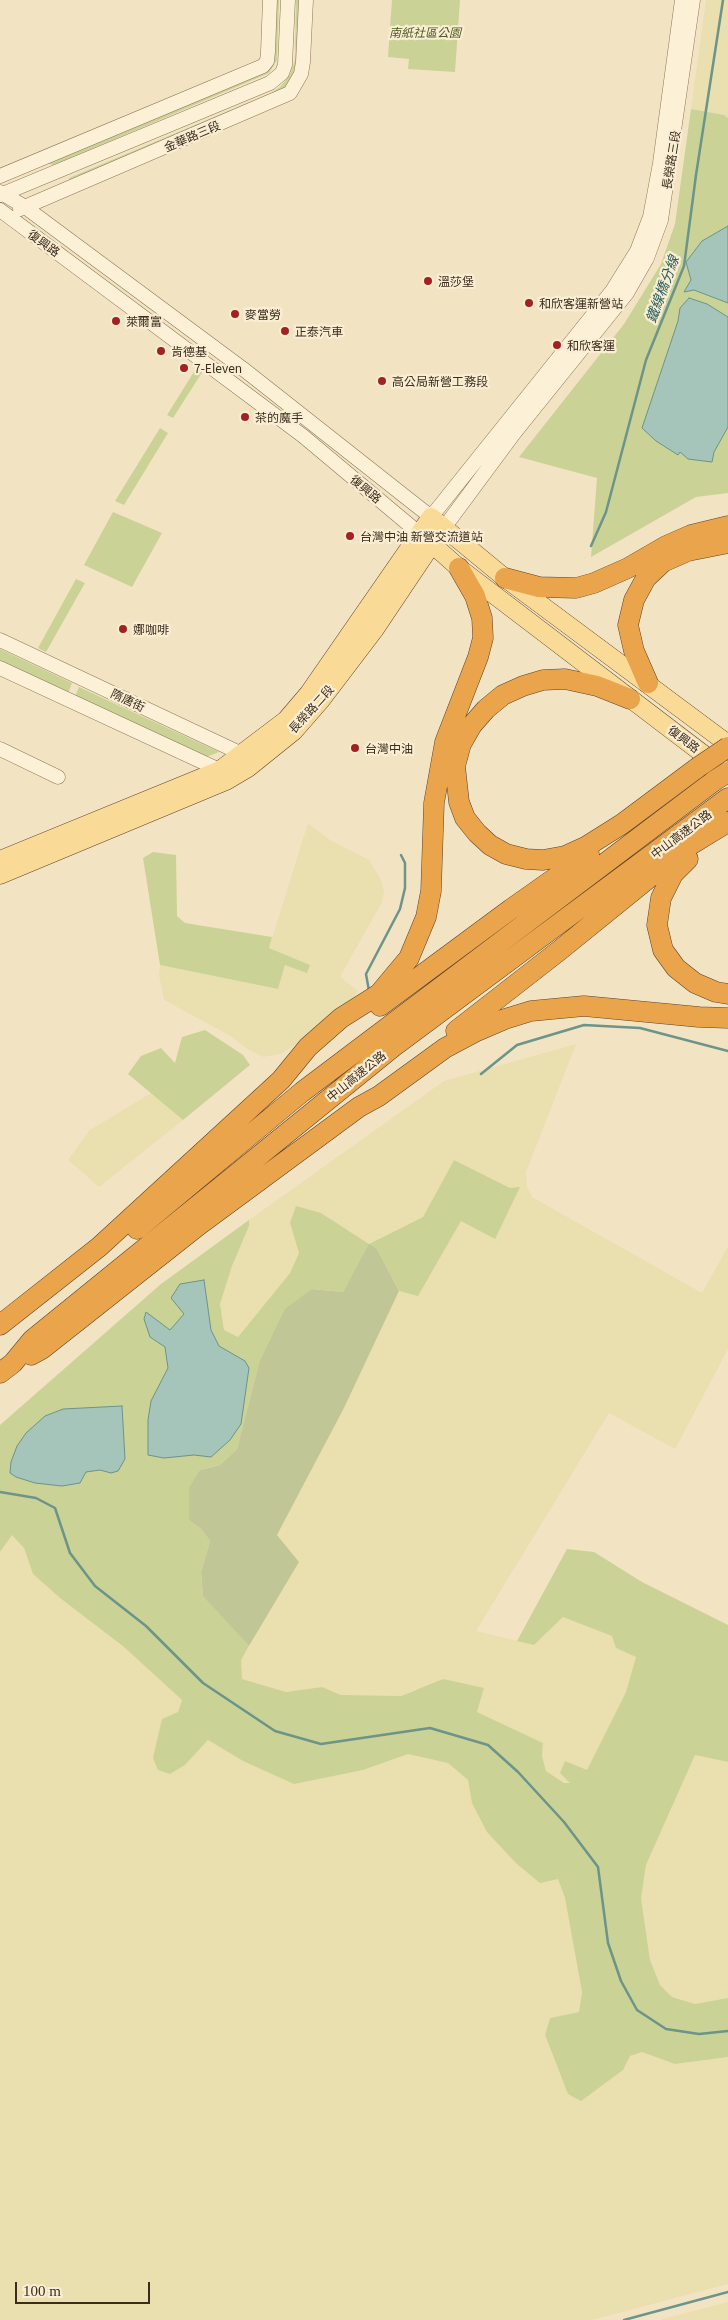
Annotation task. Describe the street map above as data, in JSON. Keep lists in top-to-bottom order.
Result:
{
  "streets": {
    "highway": ["中山高速公路"],
    "main road": ["復興路", "長榮路二段"],
    "street": ["金華路三段", "長榮路三段", "隋唐街"]
  },
  "crossings": [
    ["金華路三段", "復興路"],
    ["長榮路三段", "復興路"],
    ["長榮路三段", "長榮路二段"],
    ["復興路", "長榮路二段"],
    ["復興路", "中山高速公路"],
    ["隋唐街", "長榮路二段"]
  ],
  "water": ["鐵線橋分線"],
  "parks": ["南紙社區公園"],
  "places": [
    "溫莎堡",
    "和欣客運新營站",
    "麥當勞",
    "萊爾富",
    "正泰汽車",
    "和欣客運",
    "肯德基",
    "7-Eleven",
    "高公局新營工務段",
    "茶的魔手",
    "台灣中油 新營交流道站",
    "娜咖啡",
    "台灣中油"
  ],
  "scale_bar": "100 m"
}
